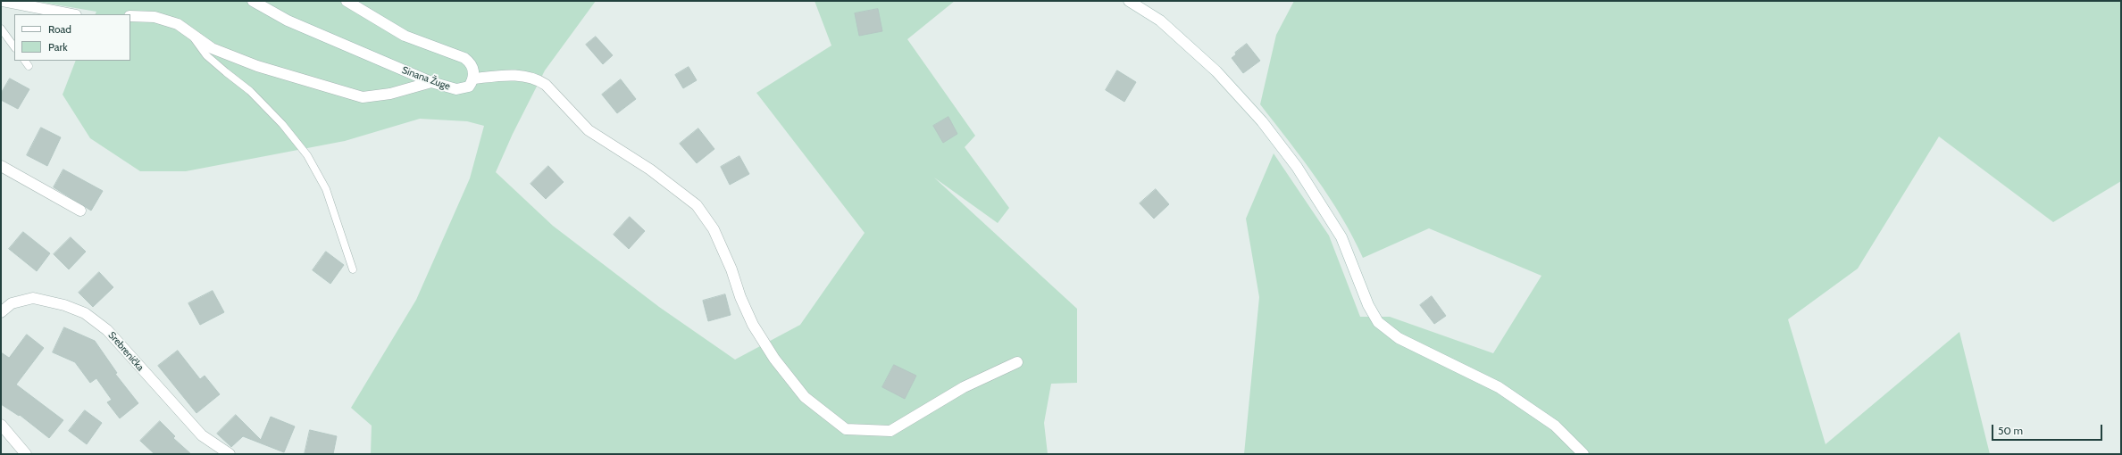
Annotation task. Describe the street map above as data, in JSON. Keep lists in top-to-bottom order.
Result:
{
  "streets": {
    "street": ["Sinana Žuge", "Srebrenička"]
  },
  "legend": ["Road", "Park"],
  "scale_bar": "50 m"
}
